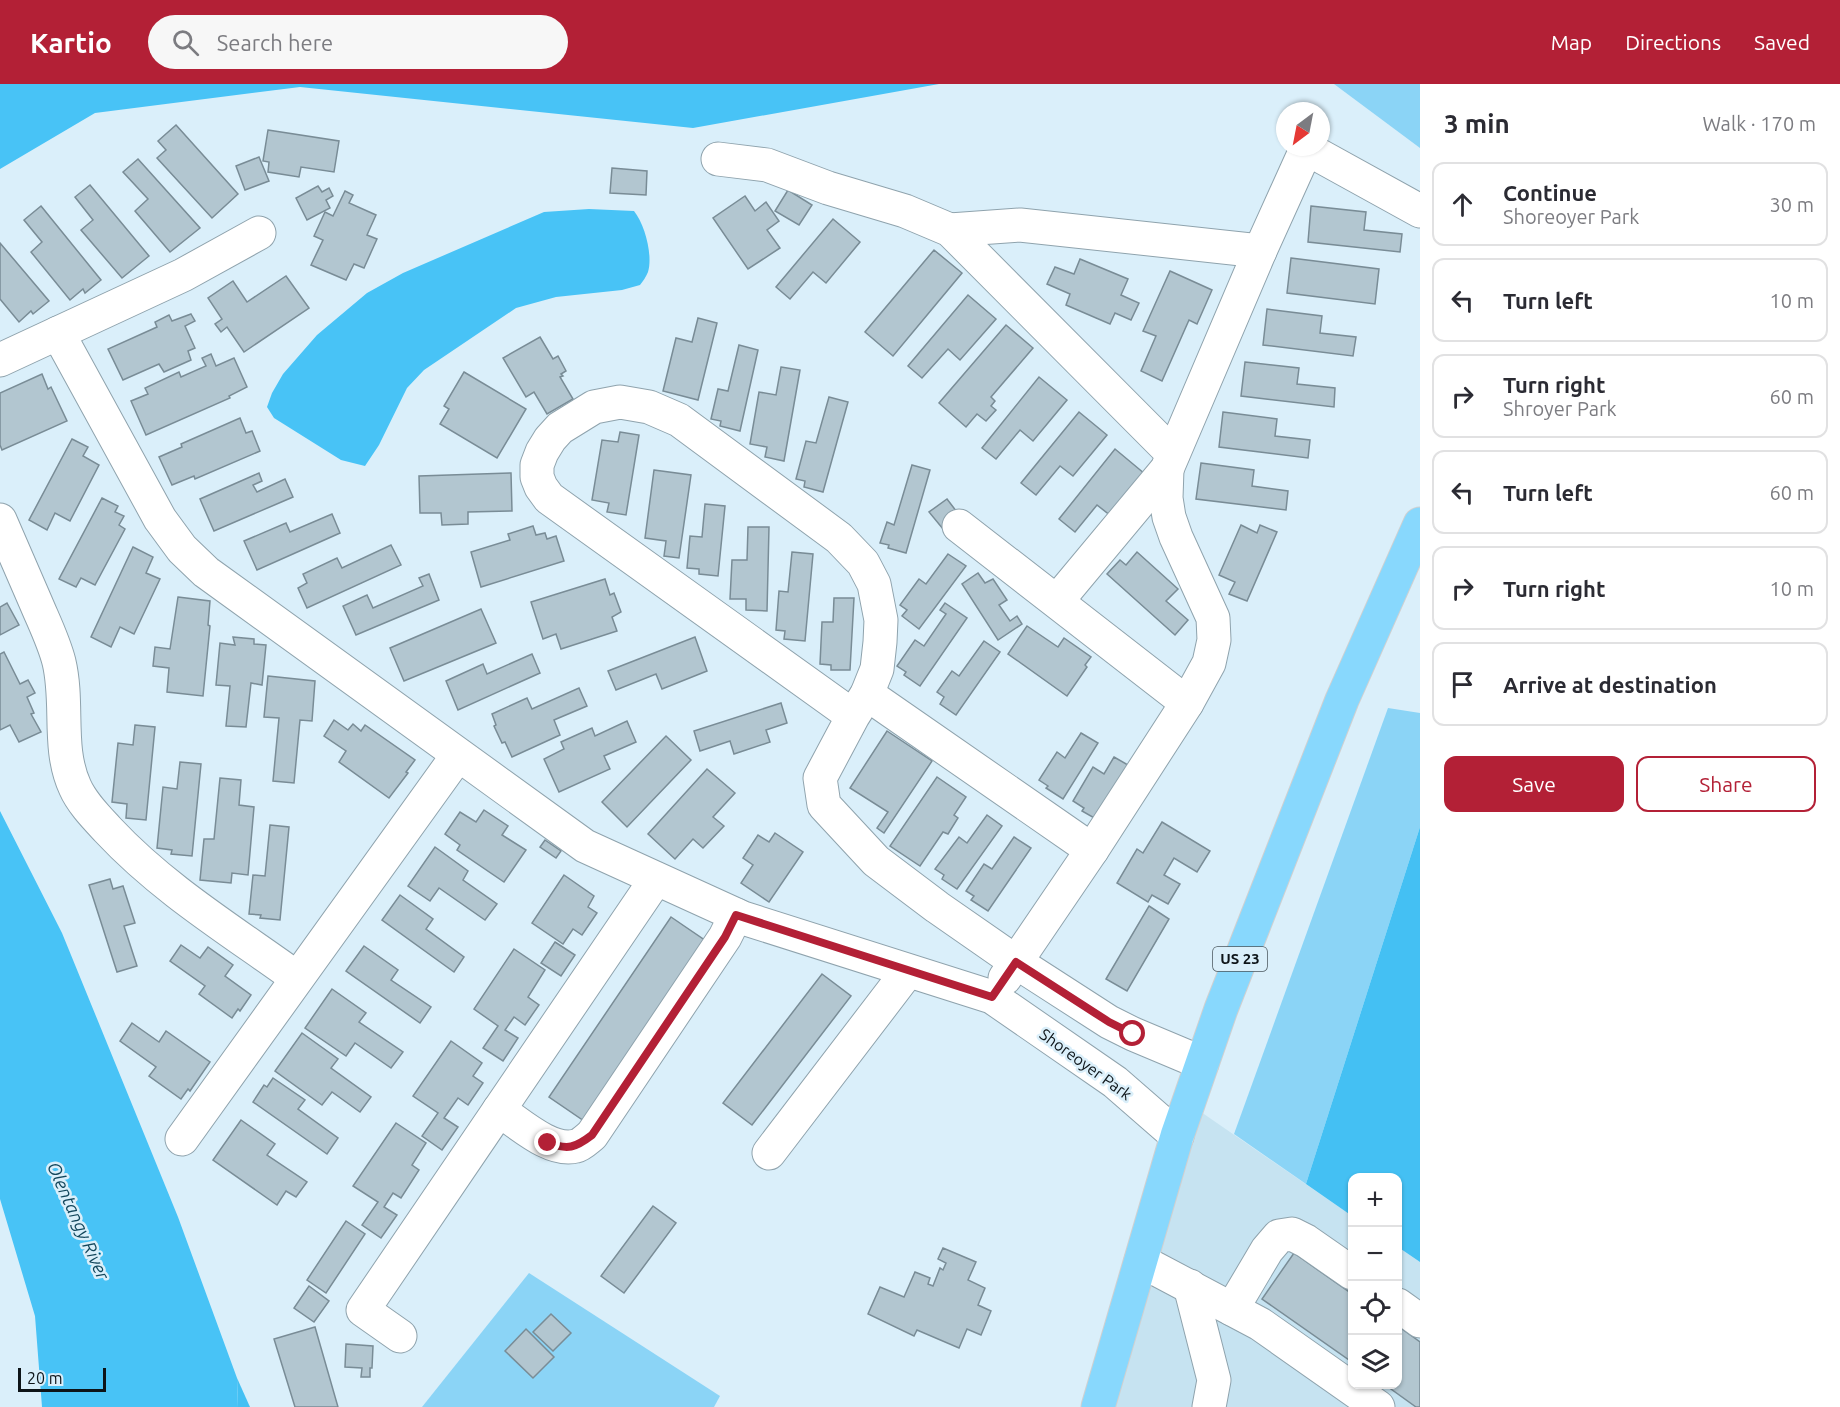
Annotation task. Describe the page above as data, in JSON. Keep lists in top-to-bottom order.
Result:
{
  "streets": {
    "highway": ["US 23"],
    "street": ["Shoreoyer Park"]
  },
  "crossings": [
    ["US 23", "Shoreoyer Park"]
  ],
  "water": ["Olentangy River"],
  "scale_bar": "20 m",
  "north": "bottom left",
  "page": {
    "header": "Kartio",
    "search": "Search here",
    "nav": ["Map", "Directions", "Saved"],
    "heading": ["3 min", "Walk · 170 m"],
    "list": [
      ["Continue", "Shoreoyer Park", "30 m"],
      ["Turn left", "10 m"],
      ["Turn right", "Shroyer Park", "60 m"],
      ["Turn left", "60 m"],
      ["Turn right", "10 m"],
      "Arrive at destination"
    ],
    "buttons": ["Save", "Share"],
    "map_buttons": ["+", "−"],
    "scale": "20 m"
  }
}
